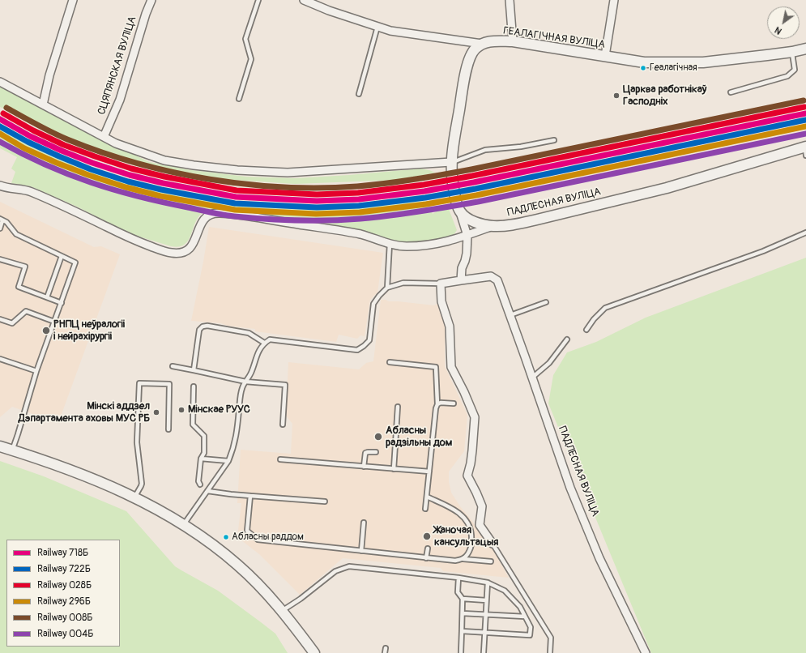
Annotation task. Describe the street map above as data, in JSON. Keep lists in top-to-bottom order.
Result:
{
  "streets": {
    "street": ["ГЕАЛАГІЧНАЯ ВУЛІЦА", "СЦЯПЯНСКАЯ ВУЛІЦА", "ПАДЛЕСНАЯ ВУЛІЦА"]
  },
  "places": [
    "Геалагічная",
    "Царква работнікаў Гасподніх",
    "РНПЦ неўралогіі і нейрахірургіі",
    "Мінскае РУУС",
    "Мінскі аддзел Дэпартамента аховы МУС РБ",
    "Абласны радзільны дом",
    "Жаночая кансультацыя",
    "Абласны раддом"
  ],
  "lines": [
    "rail line 008Б",
    "rail line 028Б",
    "rail line 718Б",
    "rail line 722Б",
    "rail line 296Б",
    "rail line 004Б"
  ],
  "legend": [
    "Railway 718Б",
    "Railway 722Б",
    "Railway 028Б",
    "Railway 296Б",
    "Railway 008Б",
    "Railway 004Б"
  ],
  "north": "bottom left"
}
